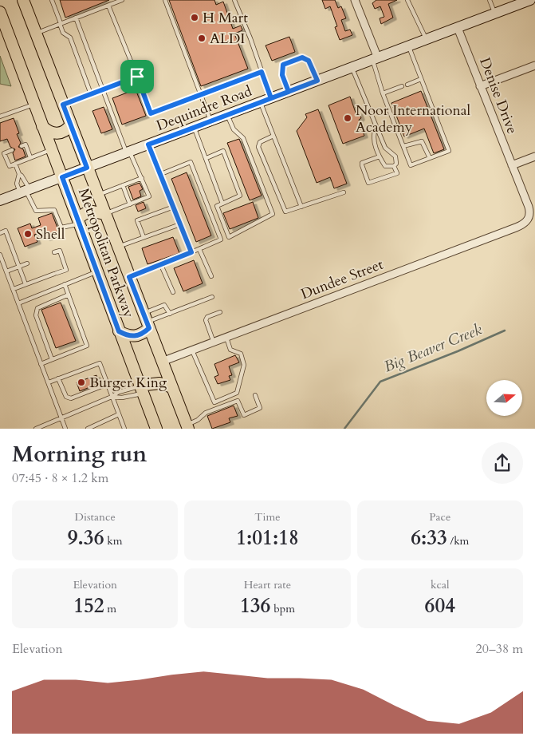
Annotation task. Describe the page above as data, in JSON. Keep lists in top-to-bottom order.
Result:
{
  "streets": {
    "main road": ["Dequindre Road", "Metropolitan Parkway"],
    "street": ["Denise Drive", "Dundee Street"]
  },
  "crossings": [
    ["Denise Drive", "Dequindre Road"],
    ["Denise Drive", "Dundee Street"],
    ["Dequindre Road", "Metropolitan Parkway"],
    ["Metropolitan Parkway", "Dundee Street"]
  ],
  "water": ["Big Beaver Creek"],
  "places": [
    "H Mart",
    "ALDI",
    "Noor International Academy",
    "Shell",
    "Burger King"
  ],
  "north": "right",
  "page": {
    "heading": ["Morning run", "07:45 · 8 × 1.2 km"],
    "stats": [
      ["Distance", "9.36 km"],
      ["Time", "1:01:18"],
      ["Pace", "6:33 /km"],
      ["Elevation", "152 m"],
      ["Heart rate", "136 bpm"],
      ["kcal", "604"]
    ],
    "chart": ["Elevation", "20–38 m"]
  }
}
